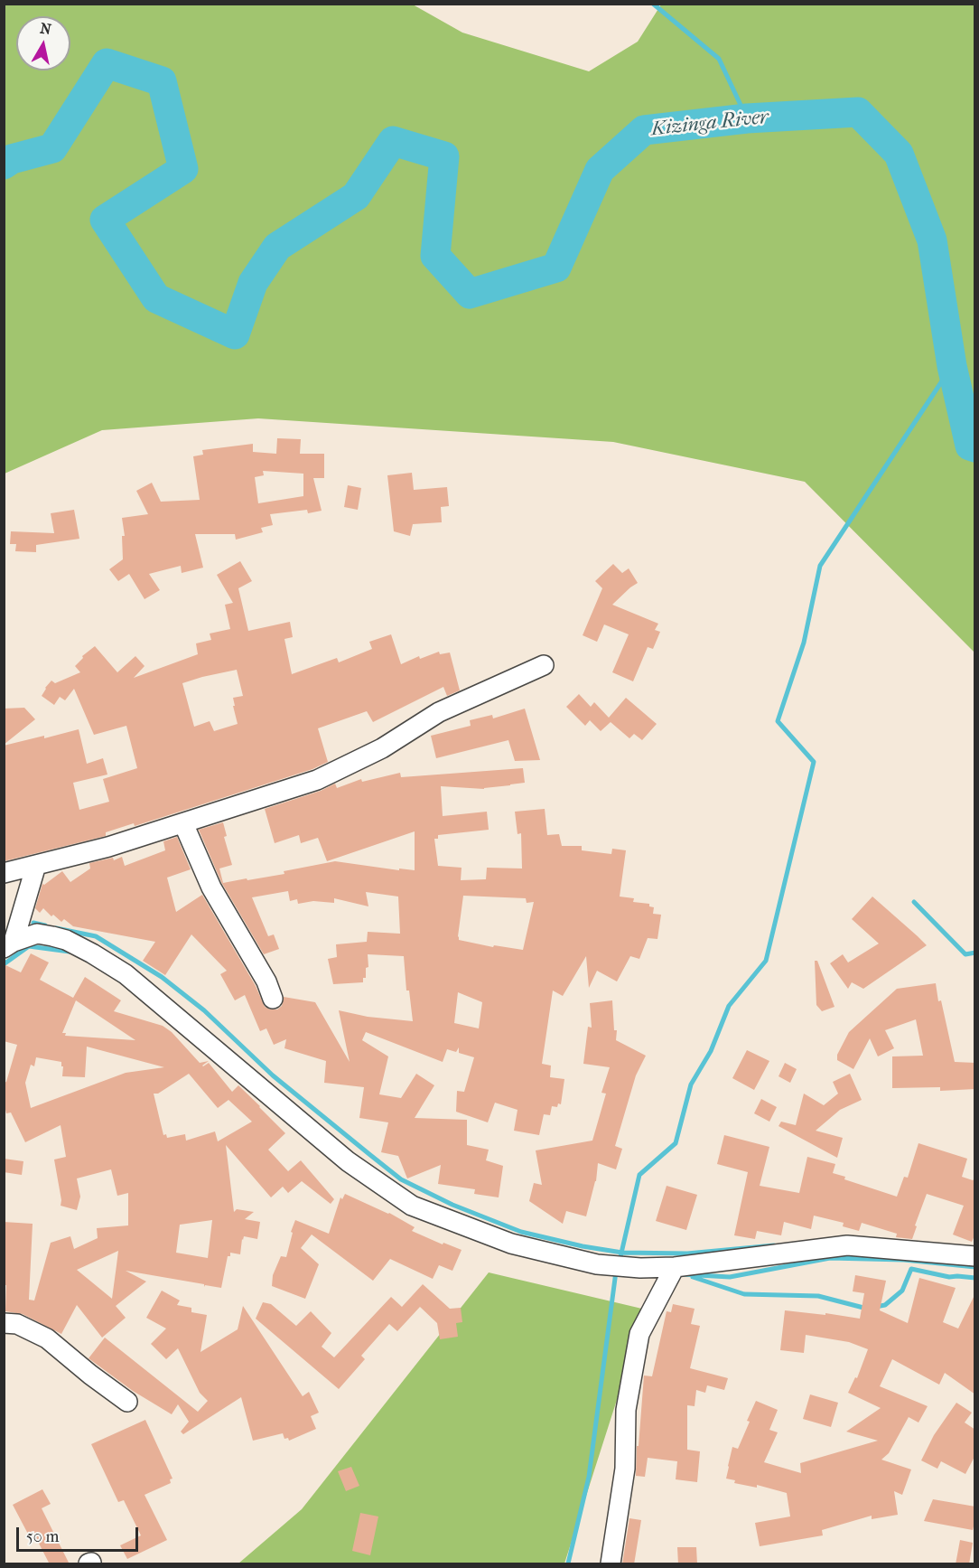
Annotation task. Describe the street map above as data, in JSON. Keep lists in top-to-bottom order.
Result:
{
  "water": ["Kizinga River"],
  "scale_bar": "50 m",
  "north": "top"
}
